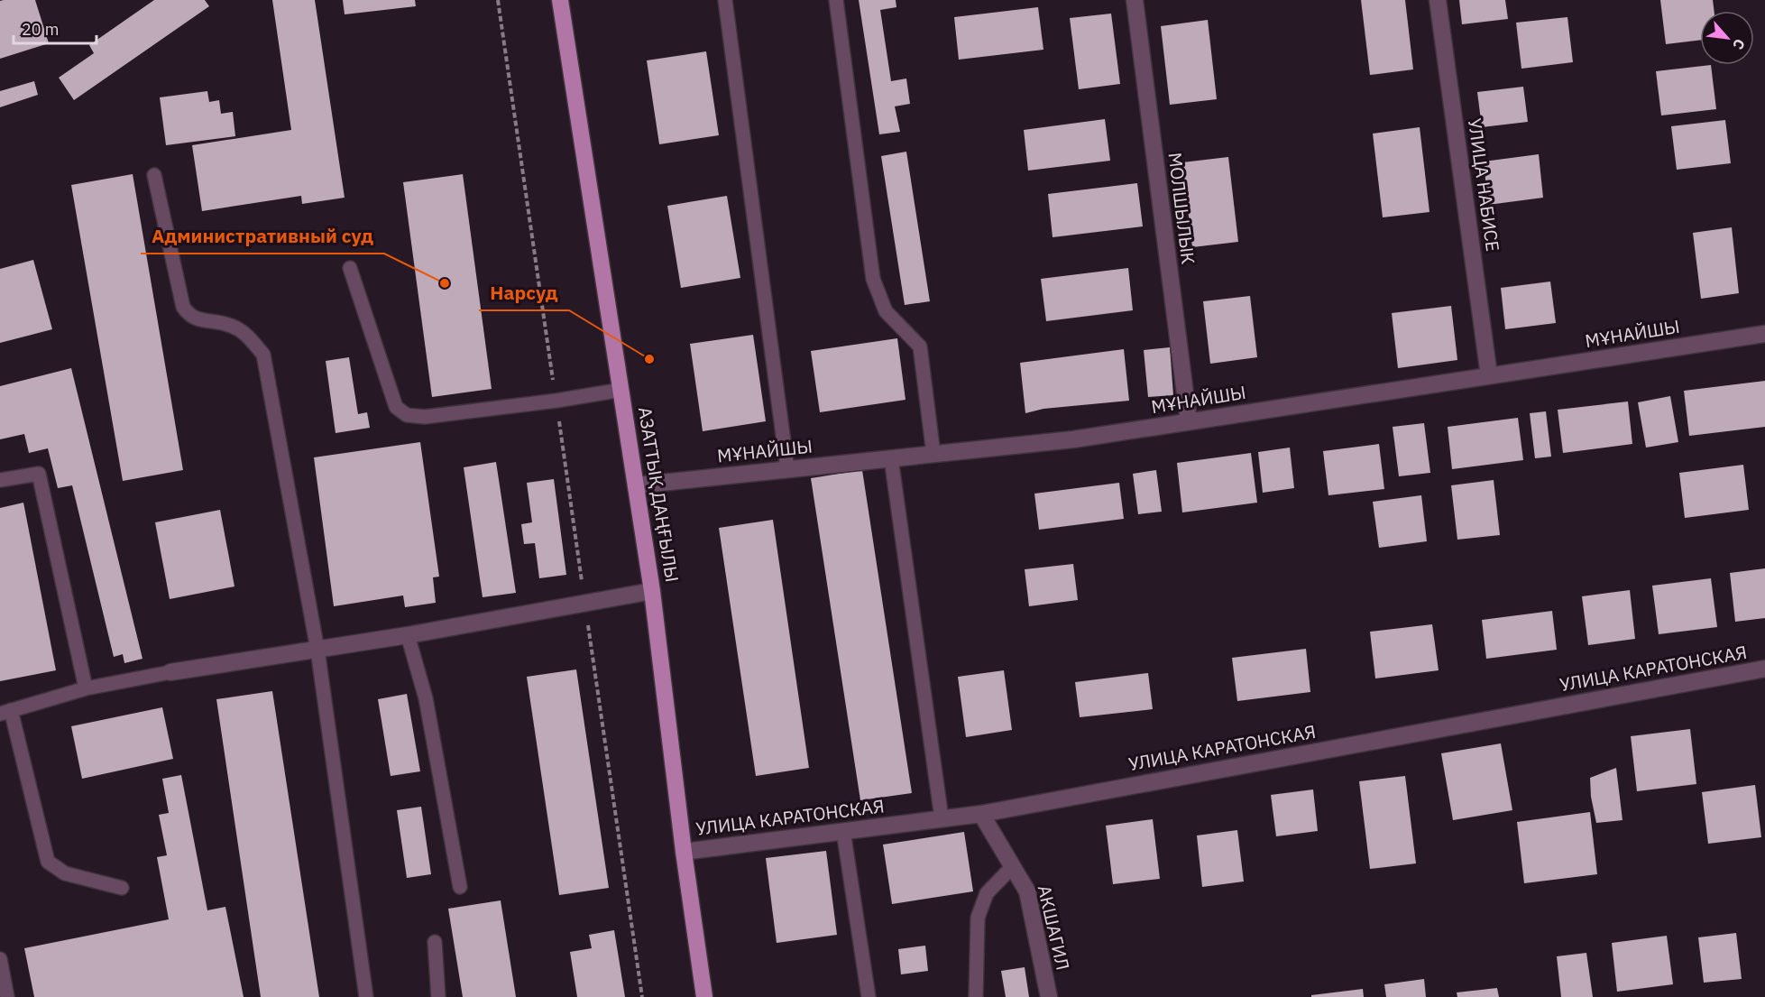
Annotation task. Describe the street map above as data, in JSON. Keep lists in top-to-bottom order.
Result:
{
  "streets": {
    "main road": ["АЗАТТЫҚ ДАҢҒЫЛЫ"],
    "street": [
      "УЛИЦА НАБИСЕ",
      "МОЛШЫЛЫК",
      "МҰНАЙШЫ",
      "УЛИЦА КАРАТОНСКАЯ",
      "АКШАГИЛ"
    ]
  },
  "crossings": [
    ["УЛИЦА НАБИСЕ", "МҰНАЙШЫ"],
    ["МОЛШЫЛЫК", "МҰНАЙШЫ"],
    ["МҰНАЙШЫ", "АЗАТТЫҚ ДАҢҒЫЛЫ"],
    ["АЗАТТЫҚ ДАҢҒЫЛЫ", "УЛИЦА КАРАТОНСКАЯ"],
    ["УЛИЦА КАРАТОНСКАЯ", "АКШАГИЛ"]
  ],
  "places": ["Административный суд", "Нарсуд"],
  "scale_bar": "20 m",
  "north": "bottom right"
}
